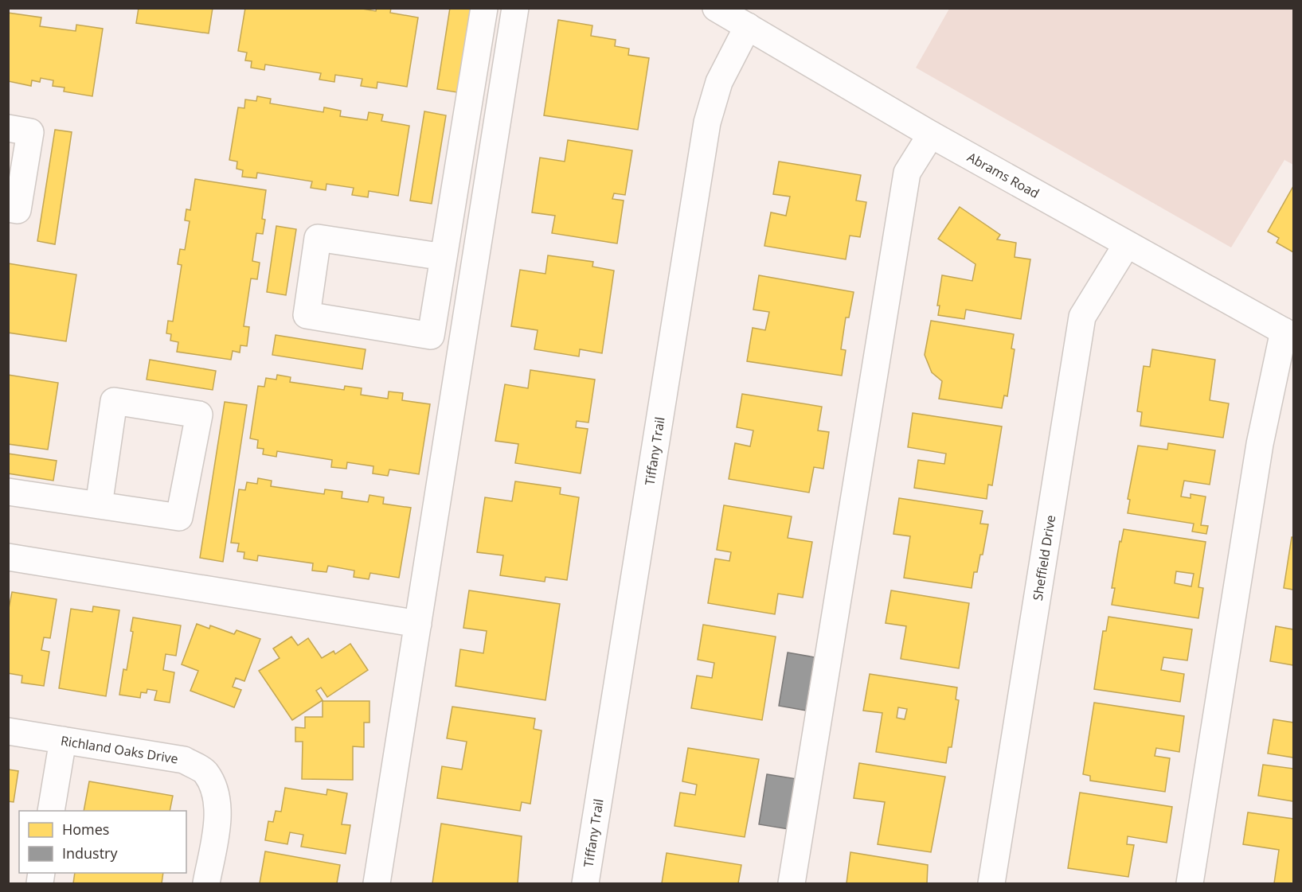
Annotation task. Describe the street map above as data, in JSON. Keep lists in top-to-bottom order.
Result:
{
  "streets": {
    "street": [
      "Abrams Road",
      "Tiffany Trail",
      "Sheffield Drive",
      "Richland Oaks Drive"
    ]
  },
  "crossings": [
    ["Abrams Road", "Tiffany Trail"],
    ["Abrams Road", "Sheffield Drive"]
  ],
  "legend": ["Homes", "Industry"]
}
